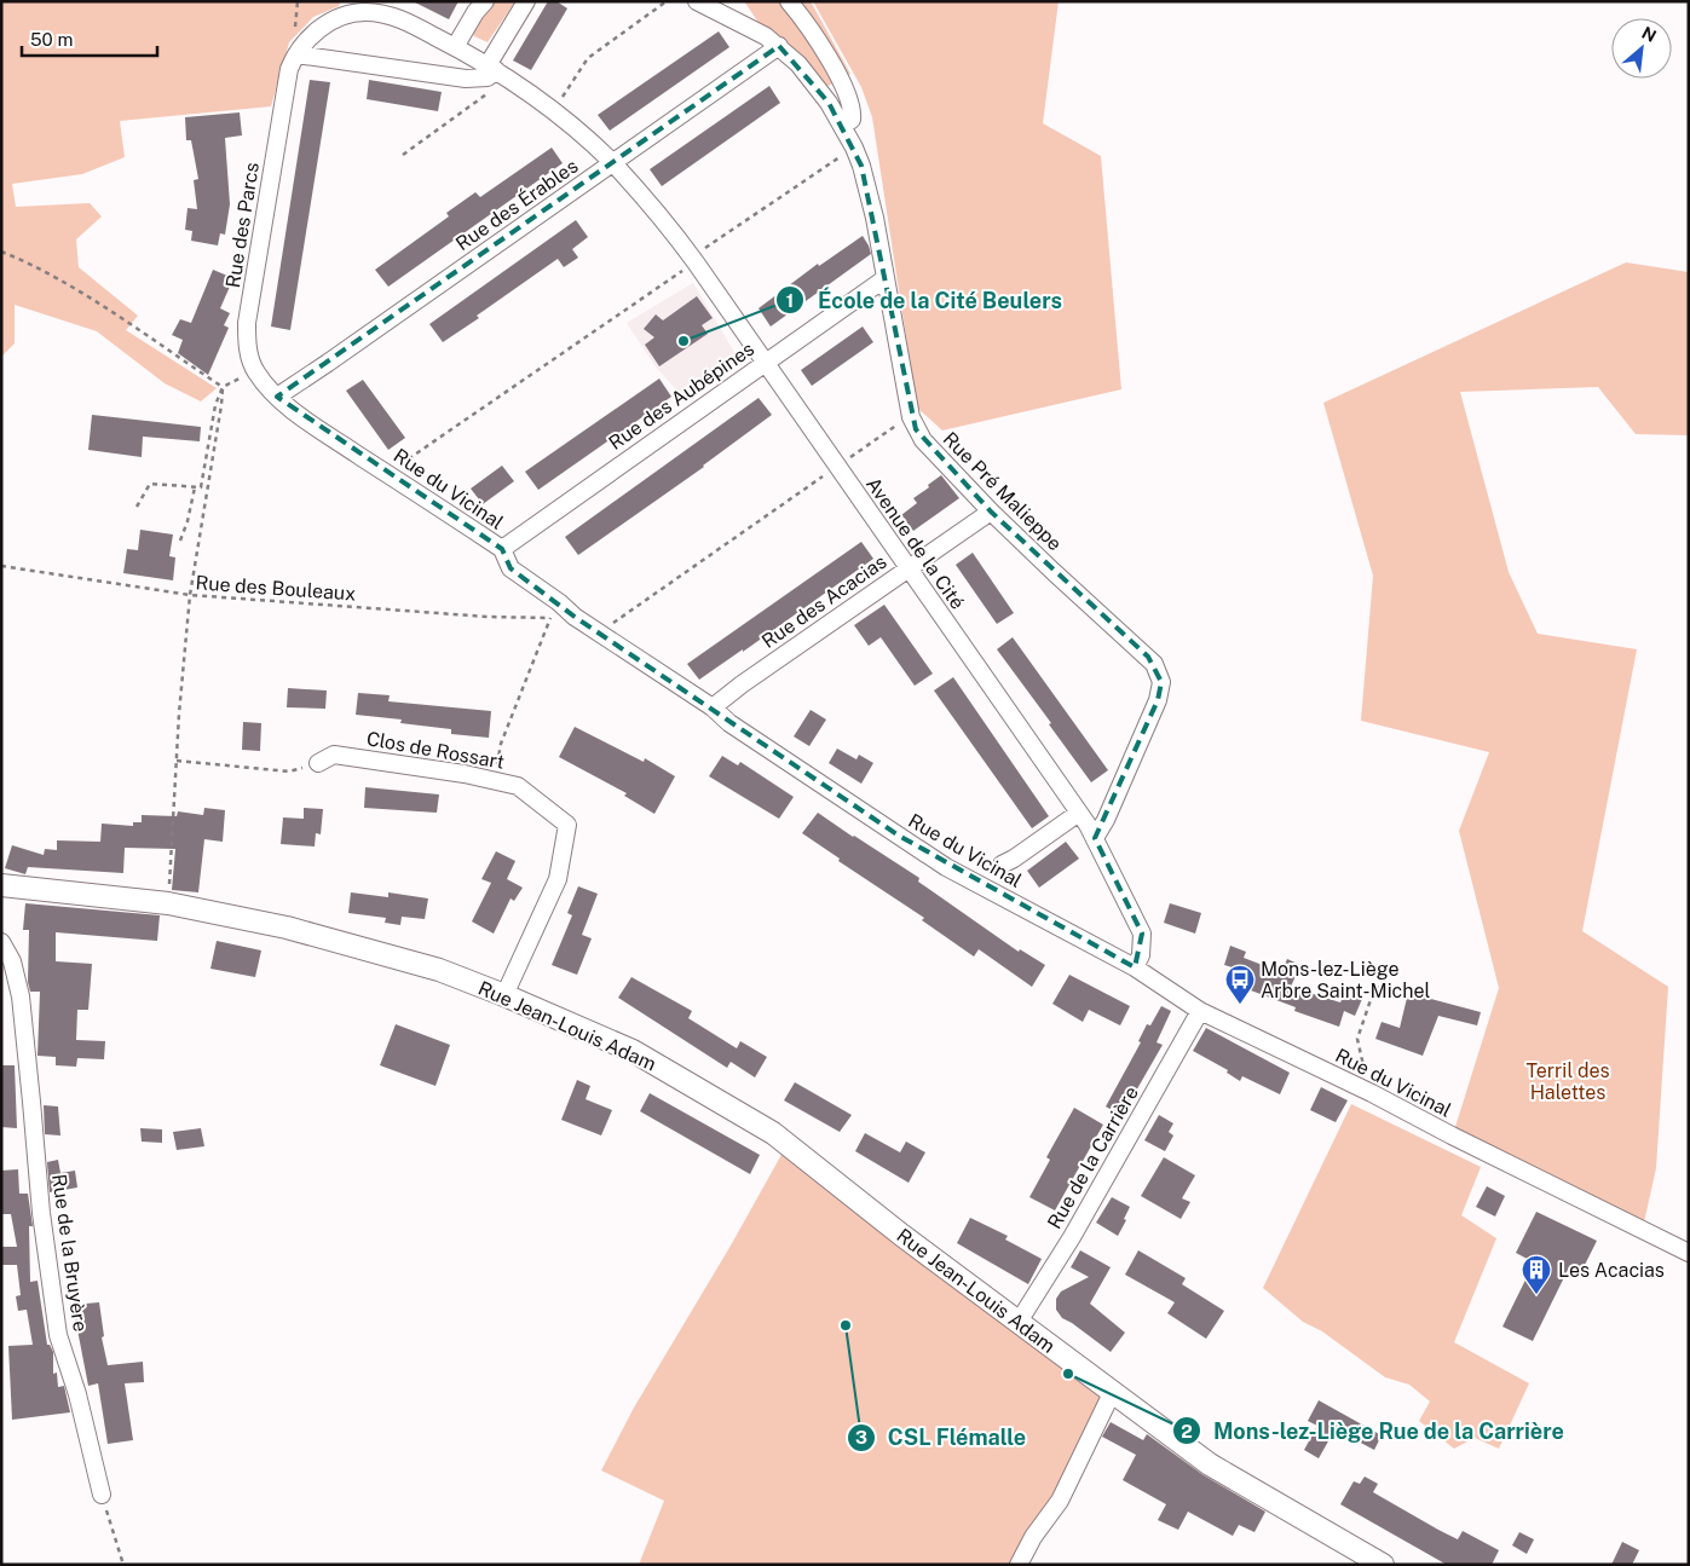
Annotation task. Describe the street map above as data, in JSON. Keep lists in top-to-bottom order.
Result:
{
  "streets": {
    "street": [
      "Rue des Érables",
      "Rue des Parcs",
      "Rue des Aubépines",
      "Rue du Vicinal",
      "Rue Pré Malieppe",
      "Avenue de la Cité",
      "Rue des Acacias",
      "Clos de Rossart",
      "Rue Jean-Louis Adam",
      "Rue de la Carrière",
      "Rue de la Bruyère"
    ],
    "path": ["Rue des Bouleaux"]
  },
  "crossings": [
    ["Rue des Érables", "Rue des Parcs"],
    ["Rue des Érables", "Rue du Vicinal"],
    ["Rue des Érables", "Rue Pré Malieppe"],
    ["Rue des Érables", "Avenue de la Cité"],
    ["Rue des Parcs", "Rue du Vicinal"],
    ["Rue des Parcs", "Avenue de la Cité"],
    ["Rue des Aubépines", "Rue du Vicinal"],
    ["Rue des Aubépines", "Rue Pré Malieppe"],
    ["Rue des Aubépines", "Avenue de la Cité"],
    ["Rue du Vicinal", "Avenue de la Cité"],
    ["Rue du Vicinal", "Rue des Acacias"],
    ["Rue du Vicinal", "Rue de la Carrière"],
    ["Rue Pré Malieppe", "Avenue de la Cité"],
    ["Rue Pré Malieppe", "Rue des Acacias"],
    ["Avenue de la Cité", "Rue des Acacias"],
    ["Rue des Bouleaux", "Clos de Rossart"],
    ["Clos de Rossart", "Rue Jean-Louis Adam"],
    ["Rue Jean-Louis Adam", "Rue de la Carrière"]
  ],
  "parks": ["Terril des Halettes"],
  "places": {
    "other": ["École de la Cité Beulers", "CSL Flémalle", "Mons-lez-Liège Rue de la Carrière"],
    "bus stop": ["Mons-lez-Liège Arbre Saint-Michel"],
    "building": ["Les Acacias"]
  },
  "scale_bar": "50 m",
  "north": "top right"
}
